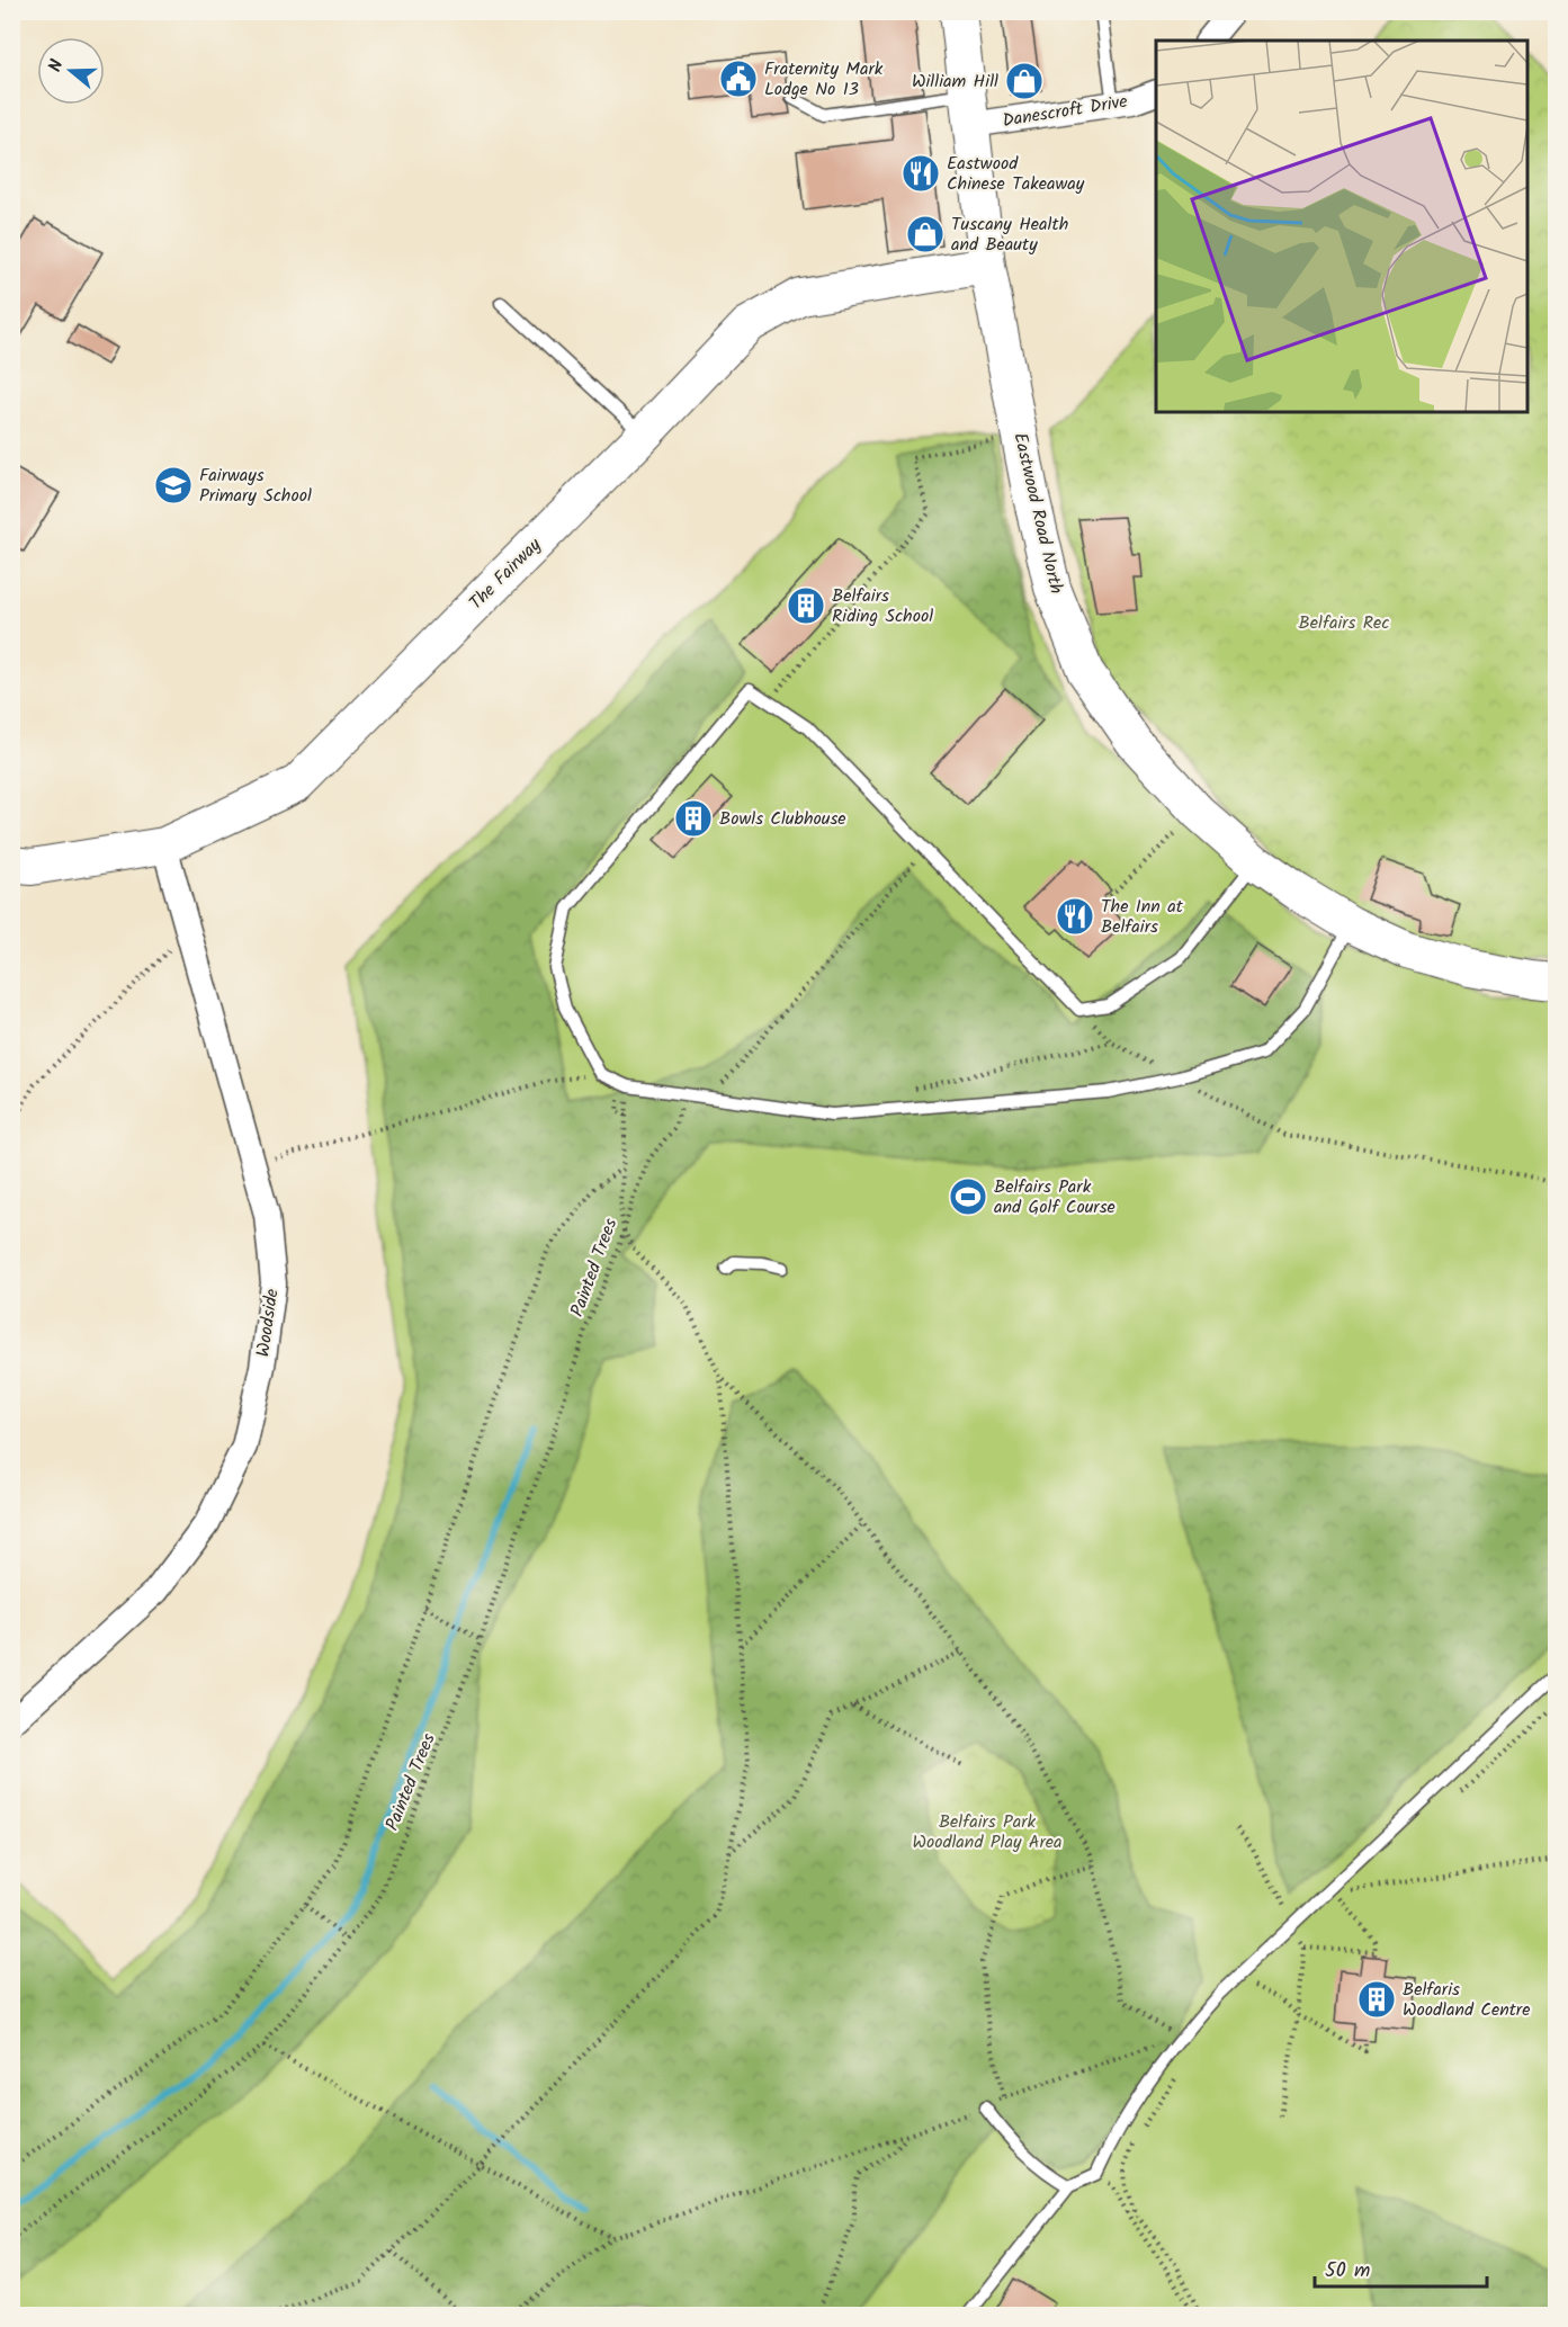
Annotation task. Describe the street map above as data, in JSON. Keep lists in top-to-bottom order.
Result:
{
  "streets": {
    "street": [
      "Danescroft Drive",
      "Eastwood Road North",
      "The Fairway",
      "Woodside"
    ],
    "path": ["Painted Trees"]
  },
  "crossings": [
    ["Danescroft Drive", "Eastwood Road North"],
    ["Eastwood Road North", "The Fairway"],
    ["The Fairway", "Woodside"]
  ],
  "parks": ["Belfairs Rec", "Belfairs Park Woodland Play Area"],
  "places": {
    "public building": ["Fraternity Mark Lodge No 13"],
    "shop": ["William Hill", "Tuscany Health and Beauty"],
    "restaurant": ["Eastwood Chinese Takeaway", "The Inn at Belfairs"],
    "school or university": ["Fairways Primary School"],
    "building": ["Belfairs Riding School", "Bowls Clubhouse", "Belfaris Woodland Centre"],
    "sports": ["Belfairs Park and Golf Course"]
  },
  "scale_bar": "50 m",
  "north": "left"
}
